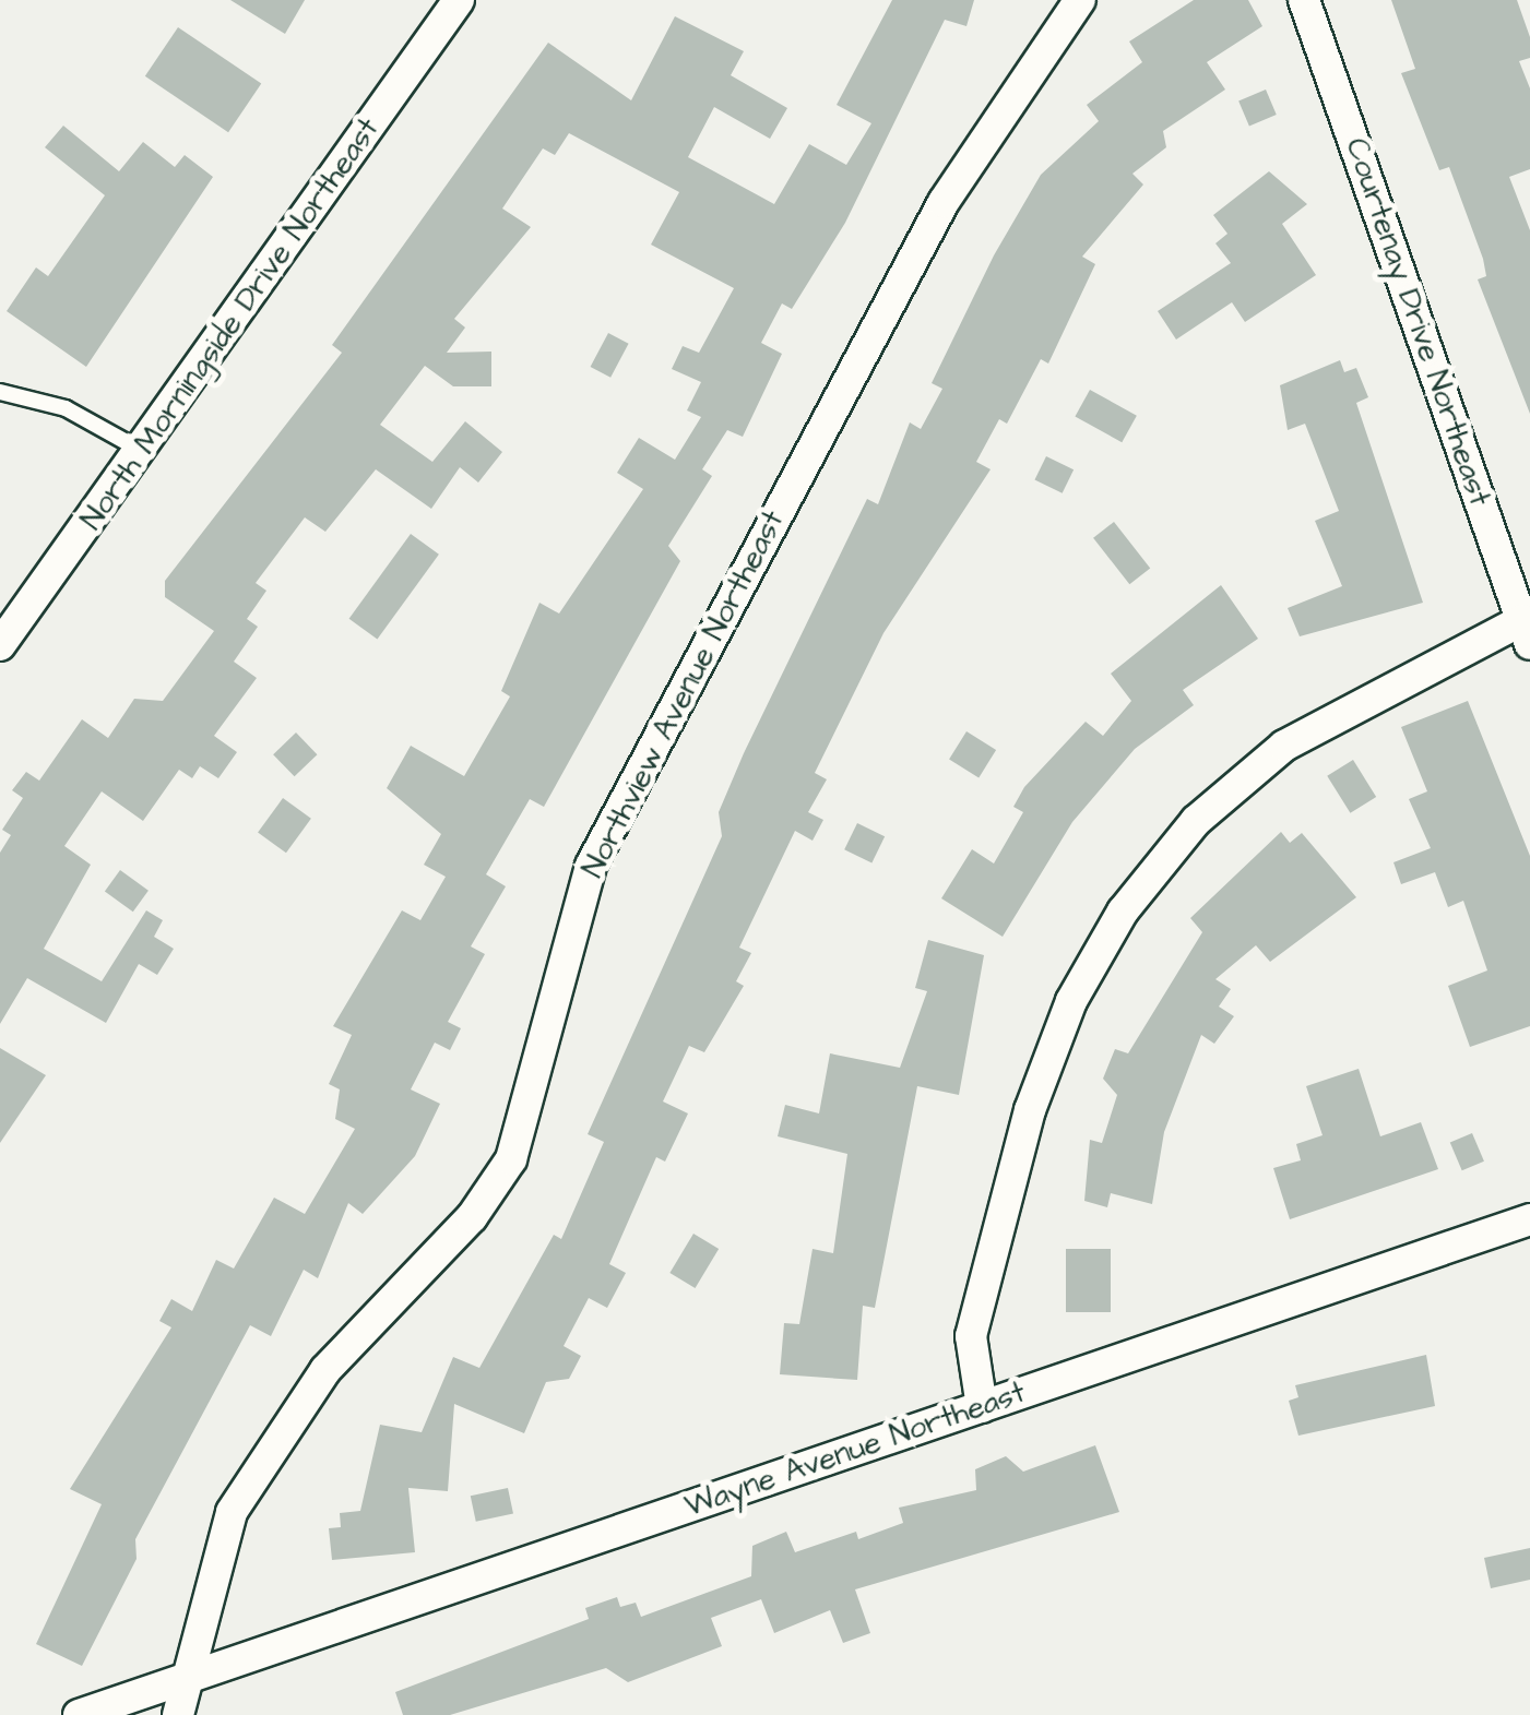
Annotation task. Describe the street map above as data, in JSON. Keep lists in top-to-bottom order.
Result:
{
  "streets": {
    "street": [
      "Courtenay Drive Northeast",
      "North Morningside Drive Northeast",
      "Northview Avenue Northeast",
      "Wayne Avenue Northeast"
    ]
  },
  "crossings": [
    ["Northview Avenue Northeast", "Wayne Avenue Northeast"]
  ]
}
